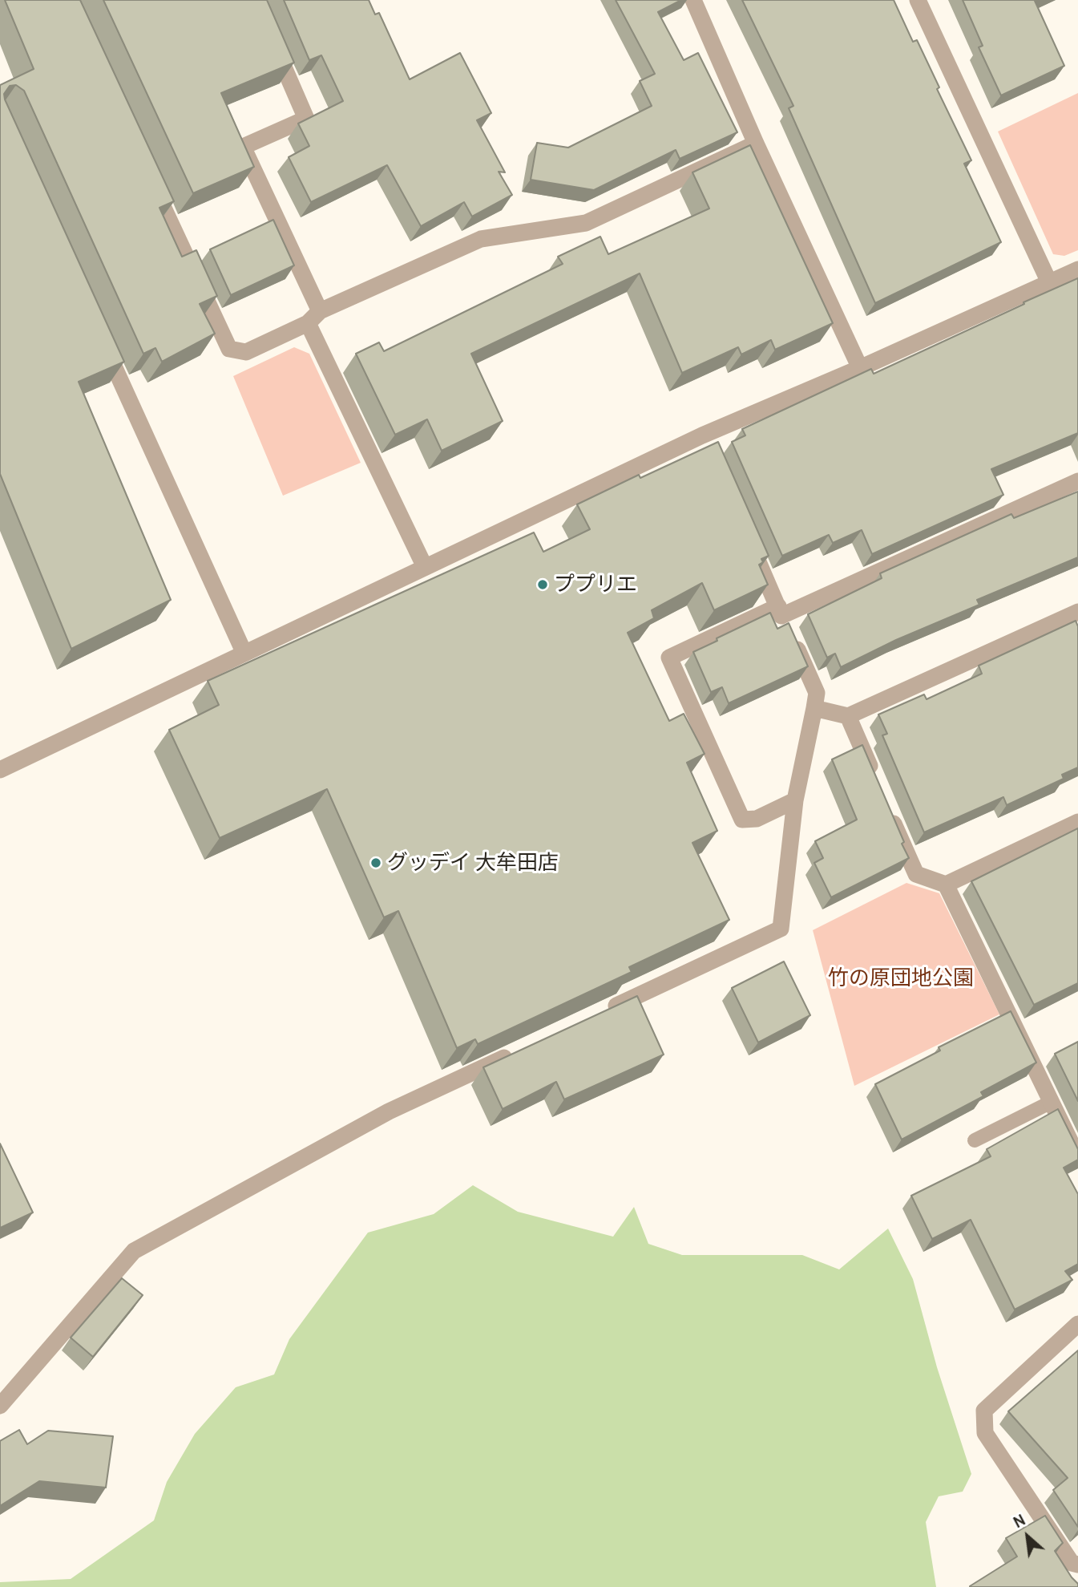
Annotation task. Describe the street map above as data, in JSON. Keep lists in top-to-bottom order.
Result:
{
  "parks": ["竹の原団地公園"],
  "places": ["ププリエ", "グッデイ 大牟田店"],
  "north": "top left"
}
